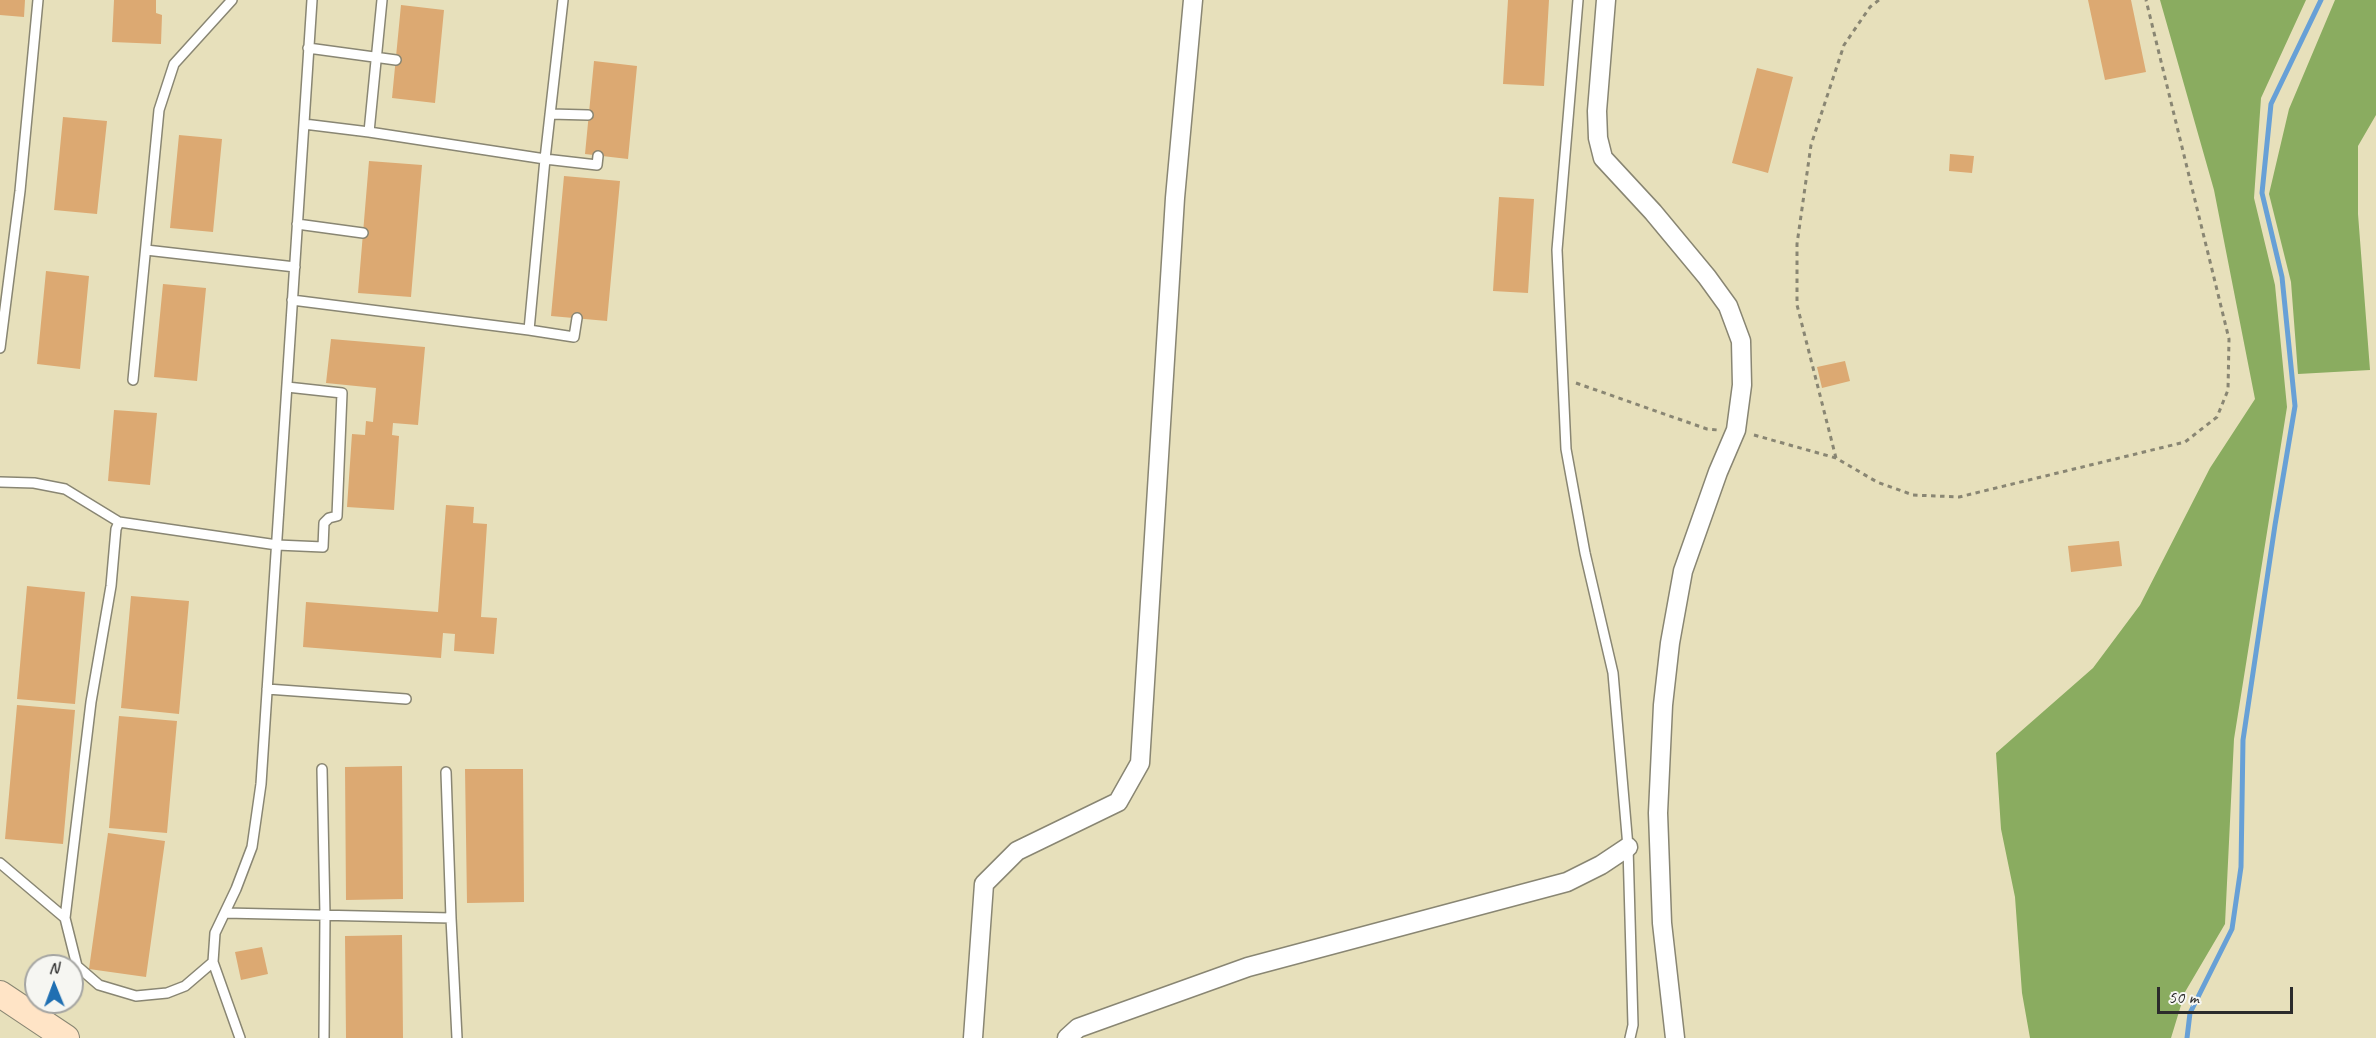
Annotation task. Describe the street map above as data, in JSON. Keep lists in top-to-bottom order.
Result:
{
  "scale_bar": "50 m",
  "north": "top"
}
